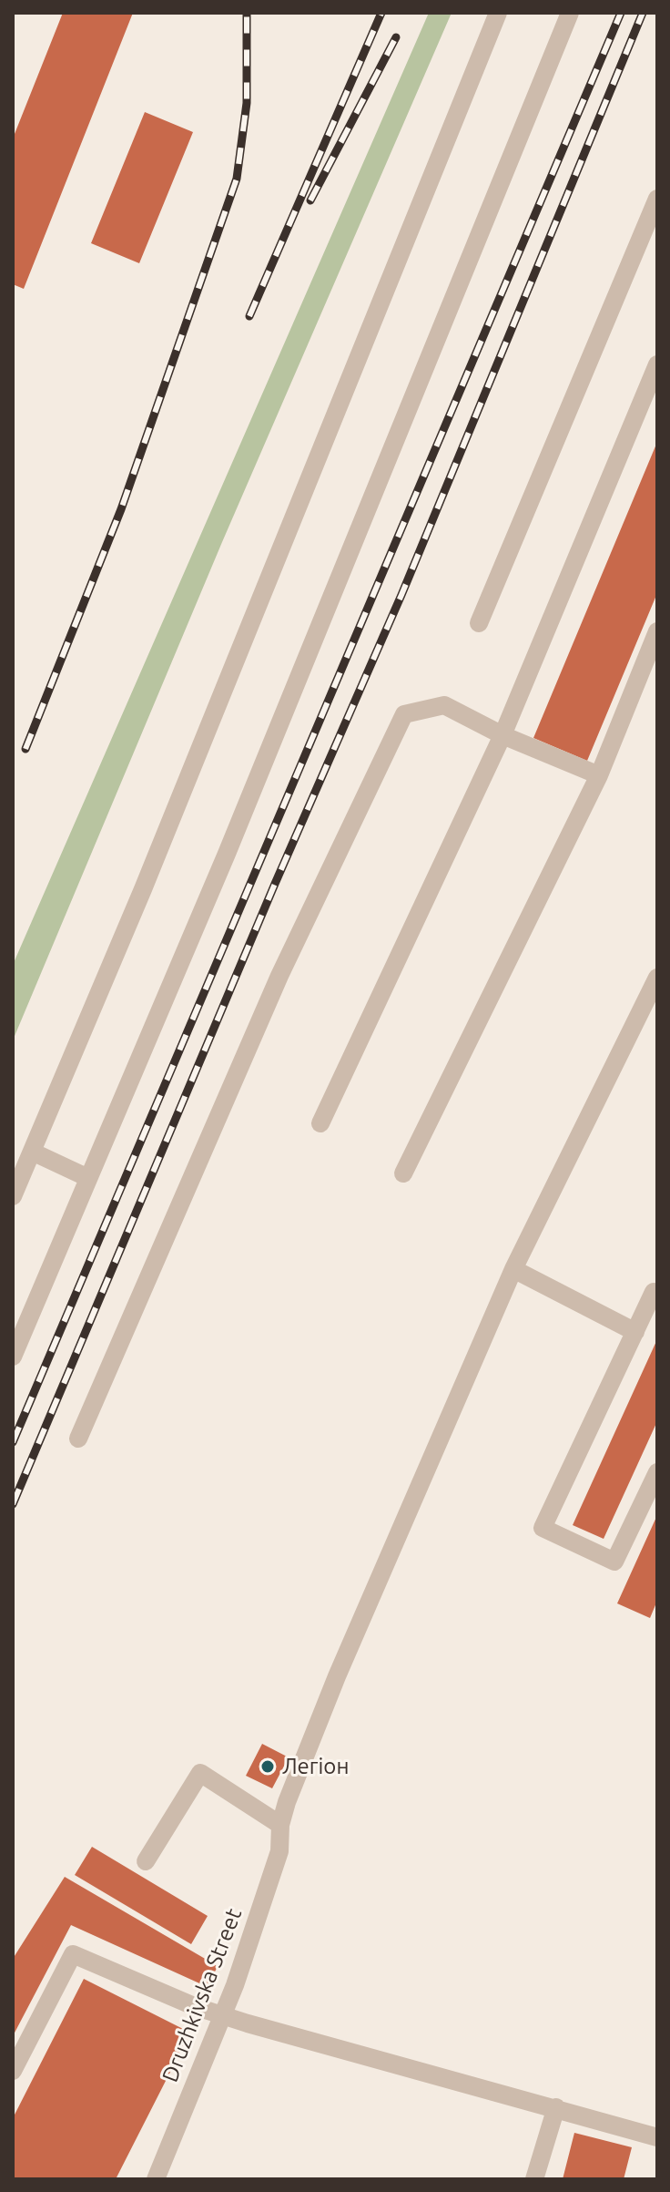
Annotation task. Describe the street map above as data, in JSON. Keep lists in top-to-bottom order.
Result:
{
  "streets": {
    "lane": ["Druzhkivska Street"]
  },
  "places": ["Легіон"]
}
